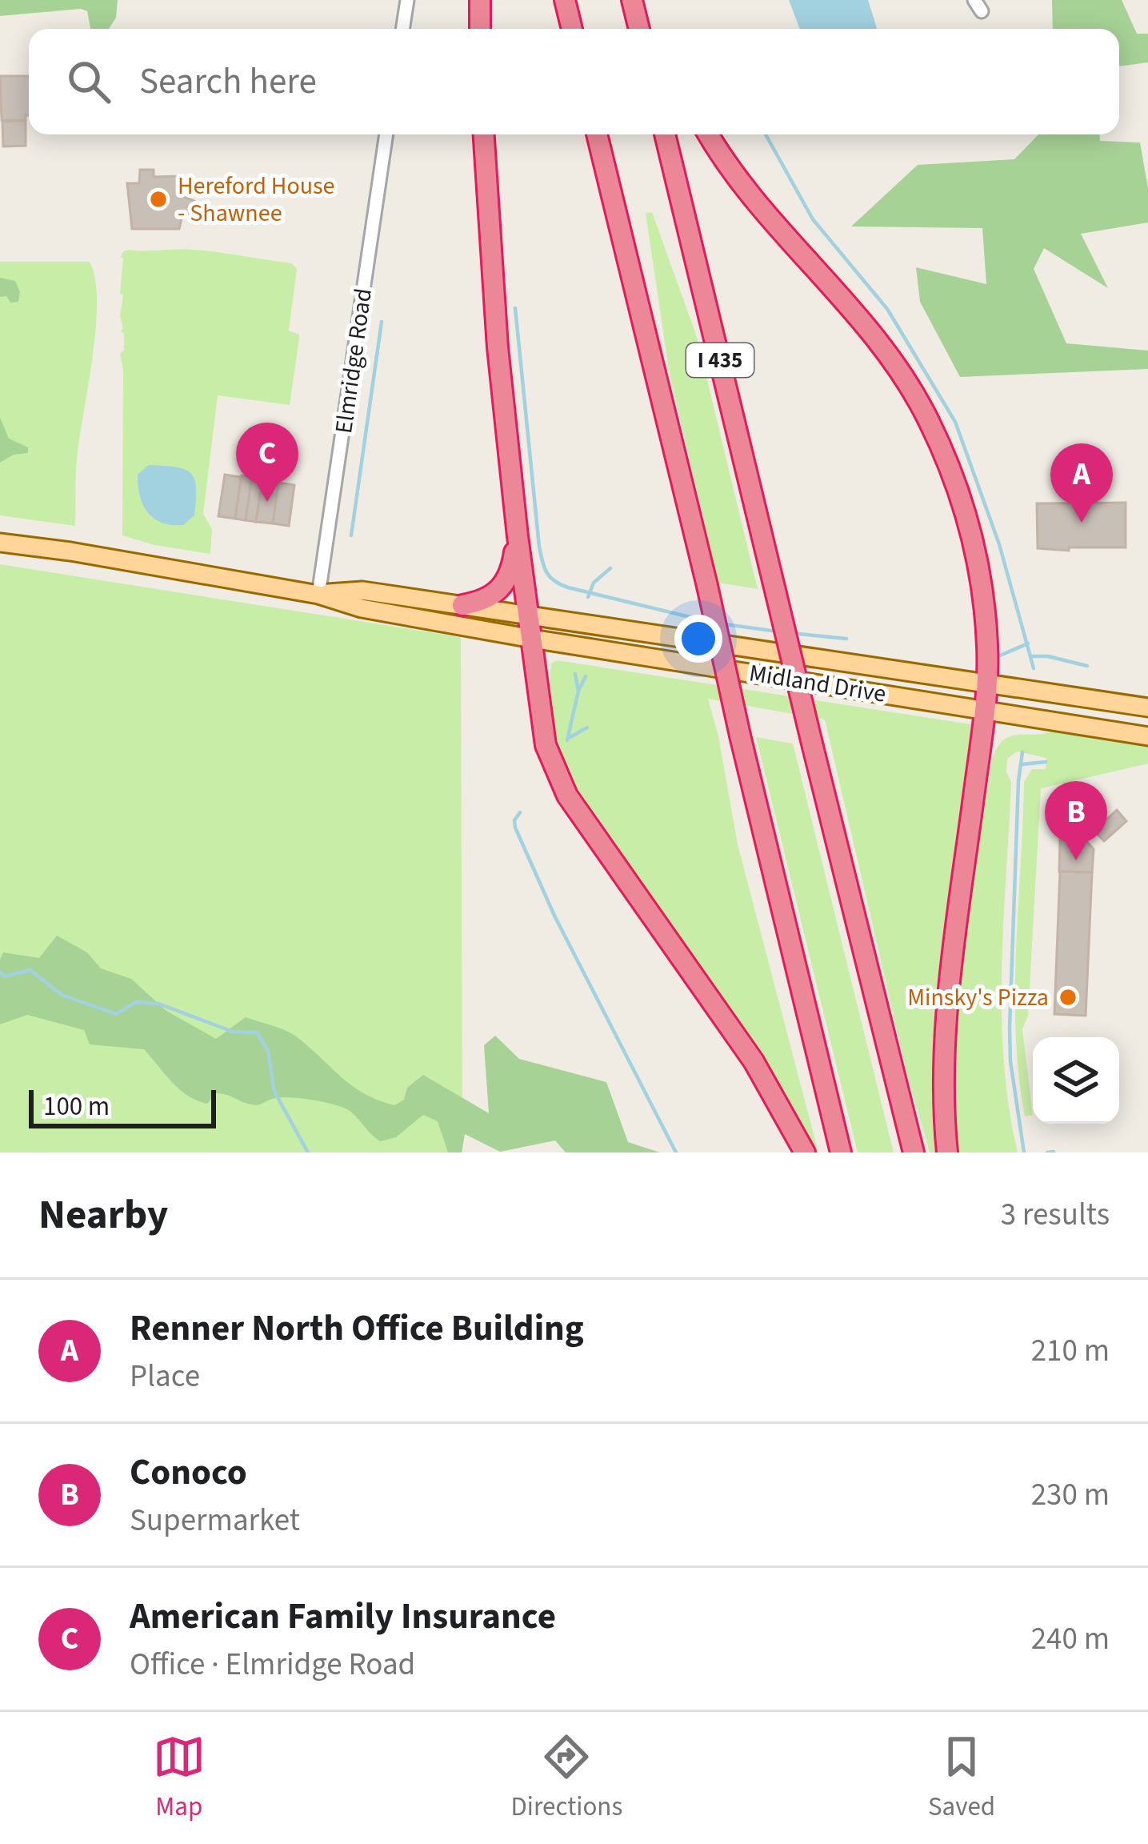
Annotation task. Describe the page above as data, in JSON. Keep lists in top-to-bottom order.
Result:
{
  "streets": {
    "highway": ["I 435"],
    "main road": ["Midland Drive"],
    "street": ["Elmridge Road"]
  },
  "crossings": [
    ["Elmridge Road", "Midland Drive"]
  ],
  "places": ["Hereford House - Shawnee", "Minsky's Pizza"],
  "scale_bar": "100 m",
  "page": {
    "search": "Search here",
    "pins": ["C", "A", "B"],
    "scale": "100 m",
    "heading": ["Nearby", "3 results"],
    "list": [
      {
        "mark": "A",
        "name": "Renner North Office Building",
        "note": "Place",
        "value": "210 m"
      },
      {
        "mark": "B",
        "name": "Conoco",
        "note": "Supermarket",
        "value": "230 m"
      },
      {
        "mark": "C",
        "name": "American Family Insurance",
        "note": "Office · Elmridge Road",
        "value": "240 m"
      }
    ],
    "nav": ["Map", "Directions", "Saved"]
  }
}
